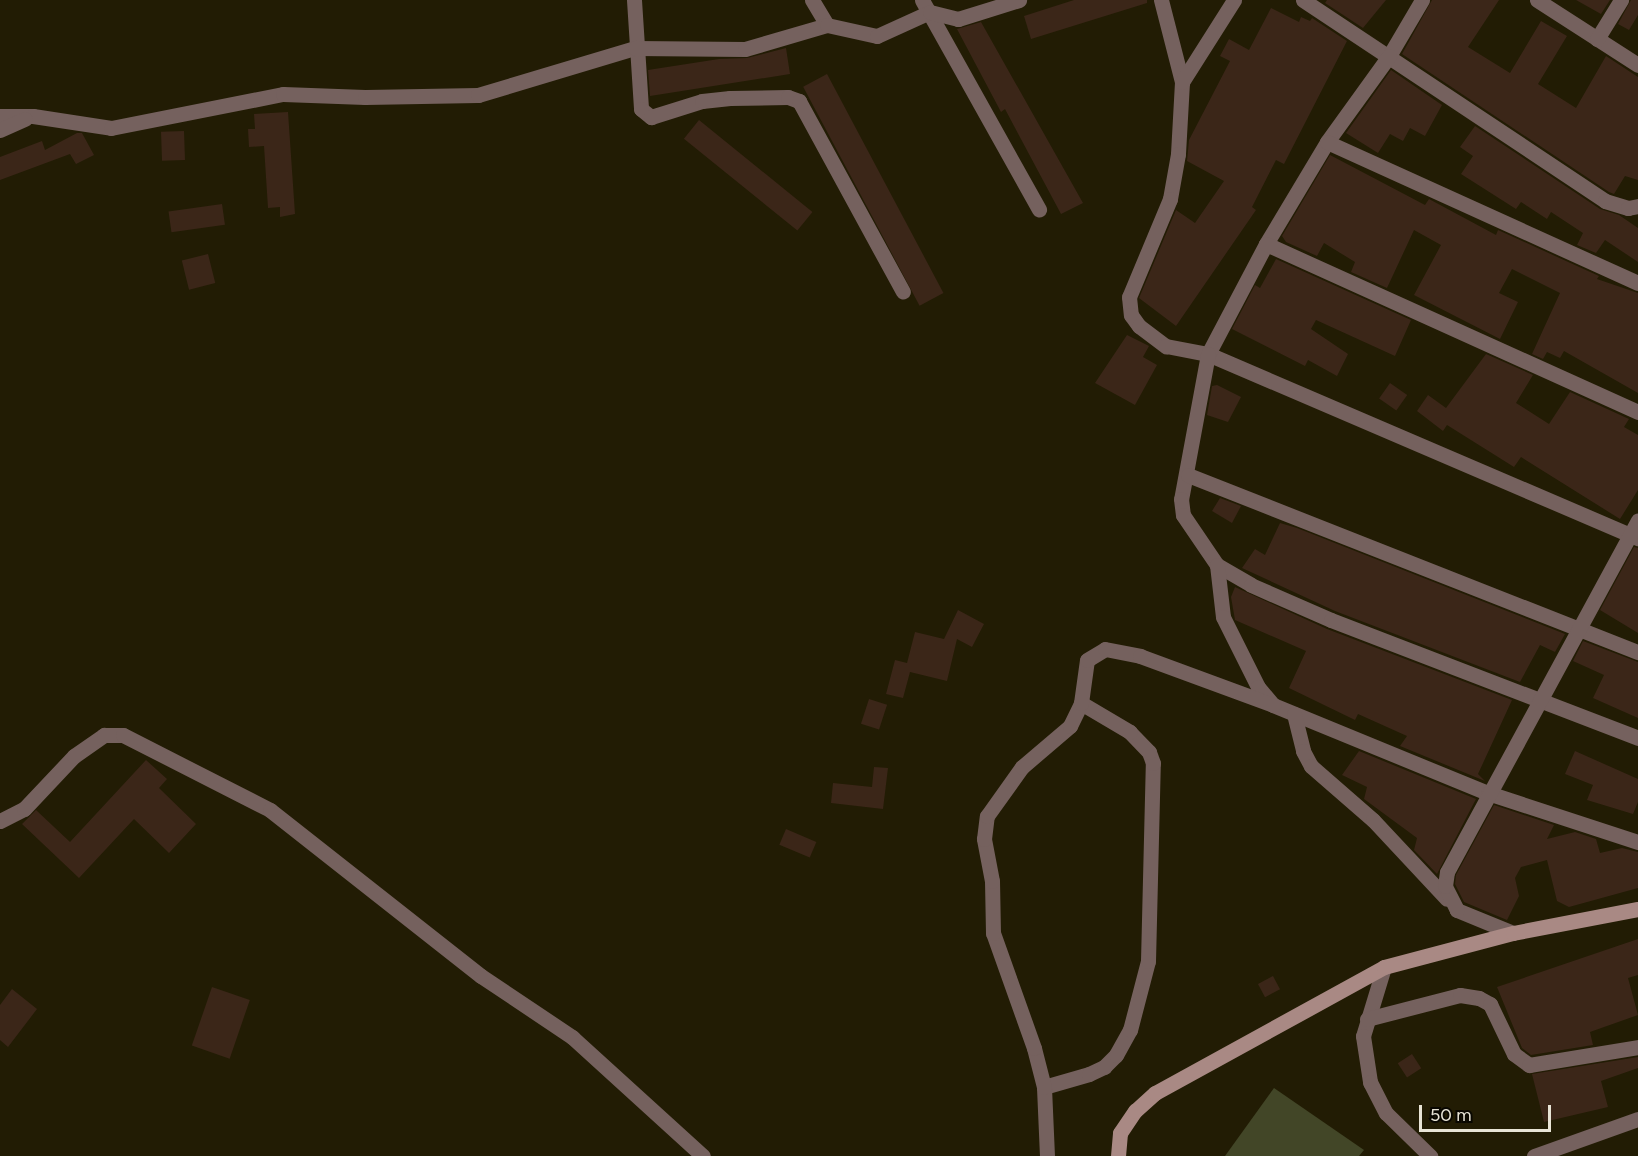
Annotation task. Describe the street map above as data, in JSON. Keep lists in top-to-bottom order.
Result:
{
  "scale_bar": "50 m"
}
